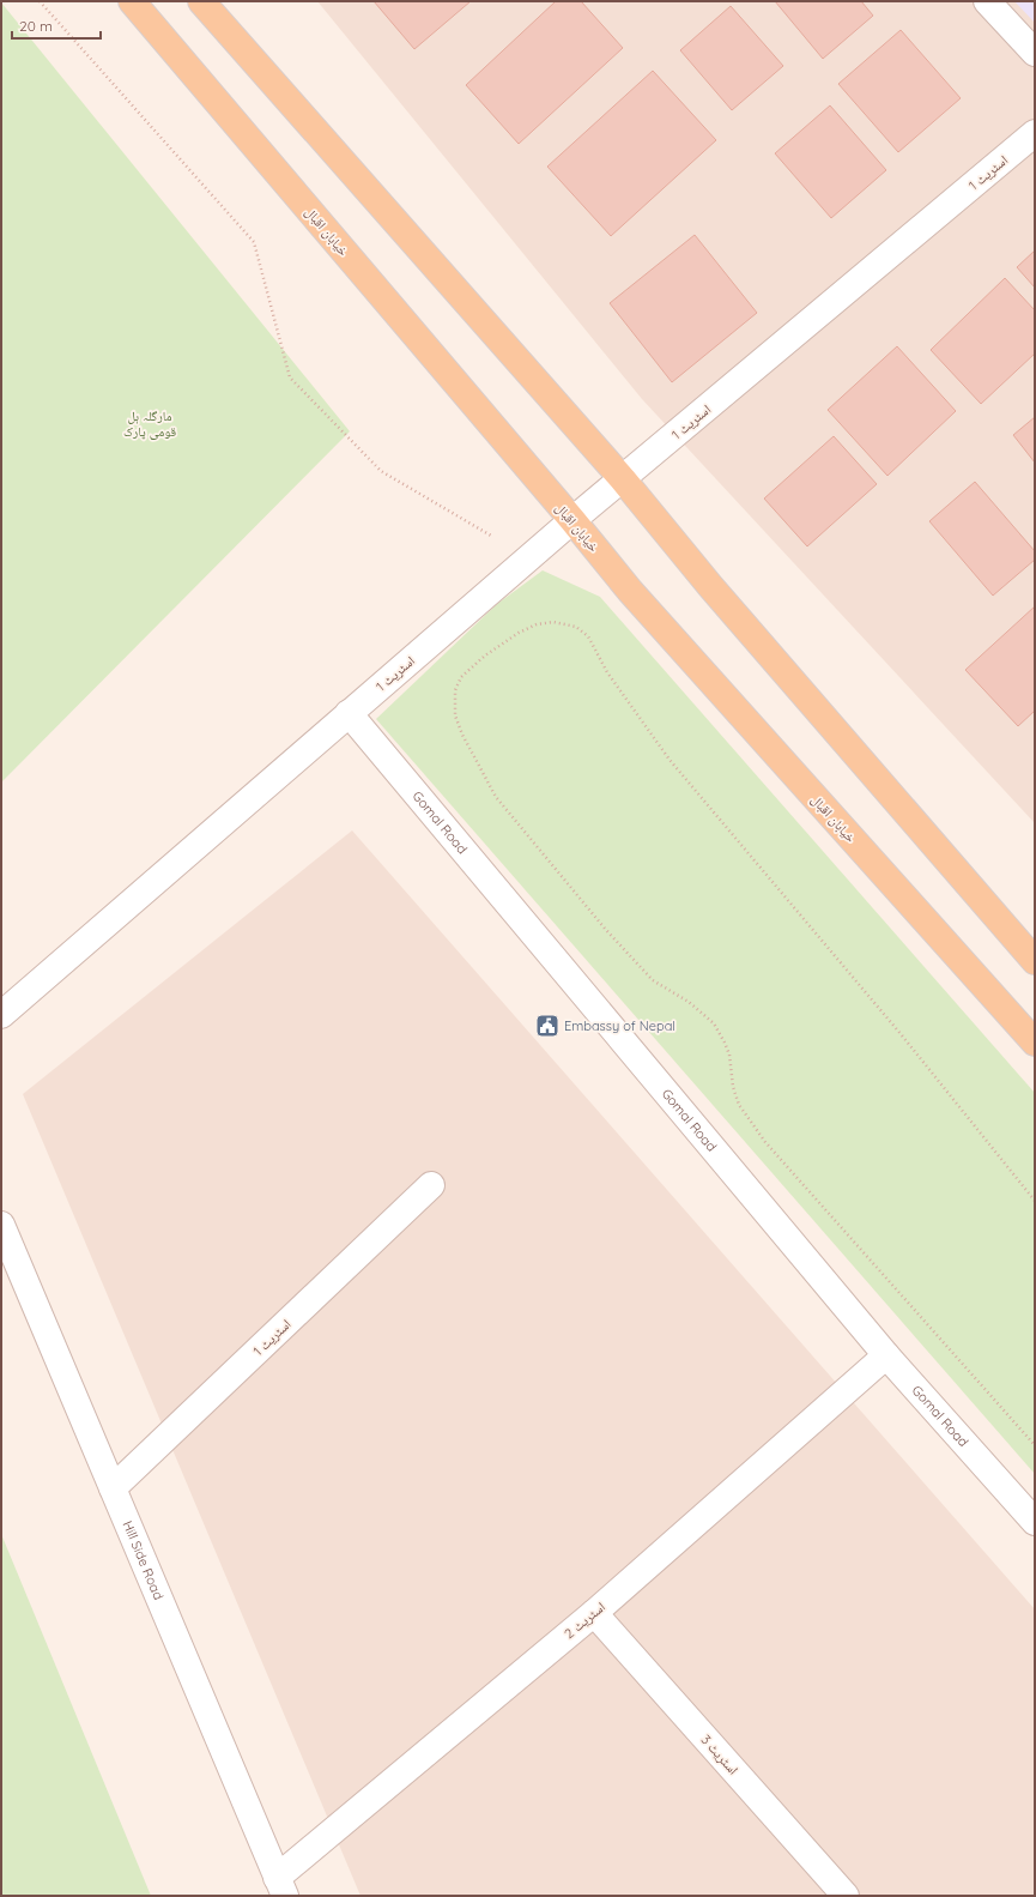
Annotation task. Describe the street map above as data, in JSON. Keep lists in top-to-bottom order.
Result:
{
  "streets": {
    "main road": ["خیابان اقبال"],
    "street": [
      "اسٹریٹ 1",
      "Gomal Road",
      "Hill Side Road",
      "اسٹریٹ 2",
      "اسٹریٹ 3"
    ]
  },
  "crossings": [
    ["اسٹریٹ 1", "خیابان اقبال"],
    ["اسٹریٹ 1", "Gomal Road"],
    ["اسٹریٹ 1", "Hill Side Road"],
    ["Gomal Road", "اسٹریٹ 2"],
    ["Hill Side Road", "اسٹریٹ 2"],
    ["اسٹریٹ 2", "اسٹریٹ 3"]
  ],
  "parks": ["مارگلہ ہل قومی پارک"],
  "places": {
    "public building": ["Embassy of Nepal"]
  },
  "scale_bar": "20 m"
}
